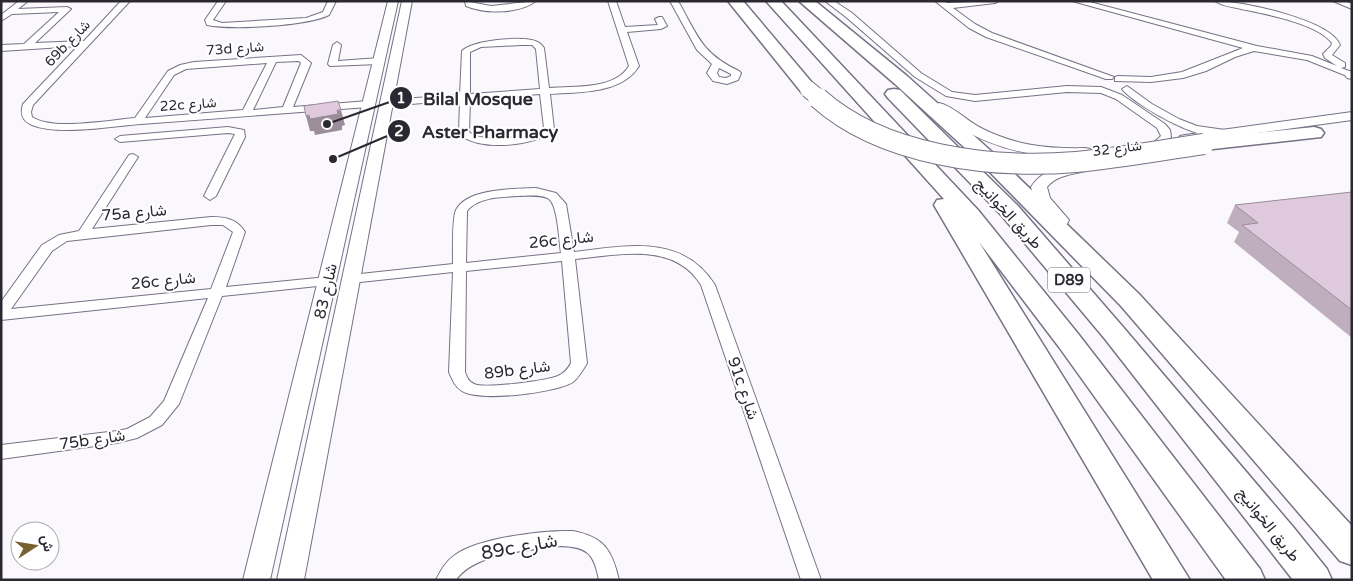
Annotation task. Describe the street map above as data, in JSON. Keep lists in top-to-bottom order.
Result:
{
  "streets": {
    "highway": ["طريق الخوانيج", "D89"],
    "street": [
      "69b شارع",
      "73d شارع",
      "22c شارع",
      "شارع 32",
      "75a شارع",
      "26c شارع",
      "شارع 83",
      "89b شارع",
      "91c شارع",
      "75b شارع",
      "89c شارع"
    ]
  },
  "crossings": [
    ["69b شارع", "22c شارع"],
    ["73d شارع", "22c شارع"],
    ["22c شارع", "شارع 83"],
    ["75a شارع", "26c شارع"],
    ["75a شارع", "75b شارع"],
    ["26c شارع", "شارع 83"],
    ["26c شارع", "89b شارع"],
    ["26c شارع", "91c شارع"],
    ["26c شارع", "75b شارع"]
  ],
  "places": ["Bilal Mosque", "Aster Pharmacy"],
  "north": "right"
}
